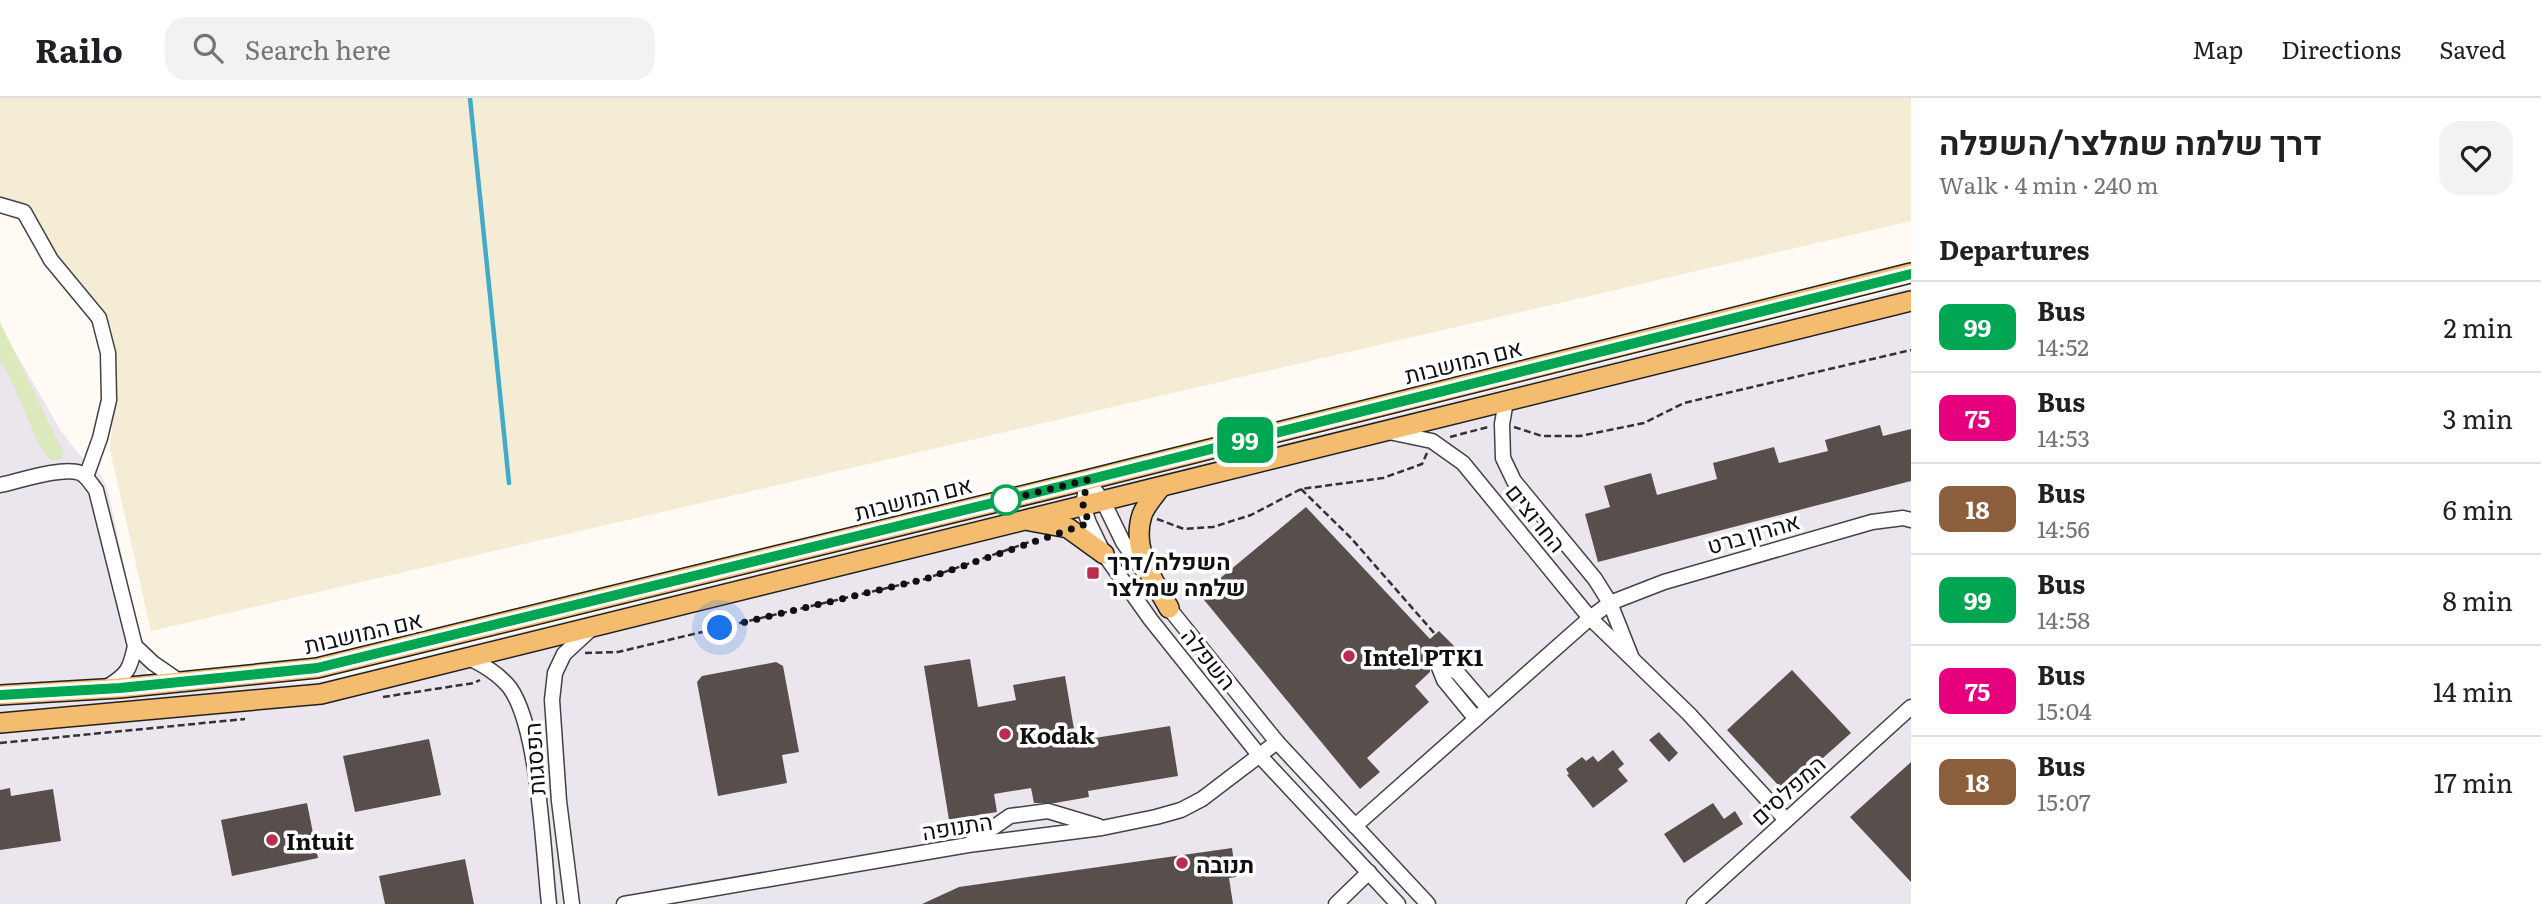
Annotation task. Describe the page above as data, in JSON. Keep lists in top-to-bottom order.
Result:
{
  "streets": {
    "main road": ["אם המושבות"],
    "street": [
      "החרוצים",
      "אהרון ברט",
      "השפלה",
      "הפסגות",
      "המפלסים",
      "התנופה"
    ]
  },
  "crossings": [
    ["אם המושבות", "השפלה"],
    ["החרוצים", "אהרון ברט"],
    ["החרוצים", "המפלסים"],
    ["אהרון ברט", "השפלה"],
    ["השפלה", "התנופה"]
  ],
  "places": {
    "transit": ["השפלה/דרך שלמה שמלצר"],
    "other": [
      "Intel PTK1",
      "Kodak",
      "Intuit",
      "תנובה"
    ]
  },
  "lines": ["bus line 99"],
  "page": {
    "header": "Railo",
    "search": "Search here",
    "nav": ["Map", "Directions", "Saved"],
    "on_map": "99",
    "heading": [
      ["דרך שלמה שמלצר/השפלה", "Walk · 4 min · 240 m"],
      "Departures"
    ],
    "list": [
      {
        "mark": "99",
        "name": "Bus",
        "note": "14:52",
        "value": "2 min"
      },
      {
        "mark": "75",
        "name": "Bus",
        "note": "14:53",
        "value": "3 min"
      },
      {
        "mark": "18",
        "name": "Bus",
        "note": "14:56",
        "value": "6 min"
      },
      {
        "mark": "99",
        "name": "Bus",
        "note": "14:58",
        "value": "8 min"
      },
      {
        "mark": "75",
        "name": "Bus",
        "note": "15:04",
        "value": "14 min"
      },
      {
        "mark": "18",
        "name": "Bus",
        "note": "15:07",
        "value": "17 min"
      }
    ]
  }
}
